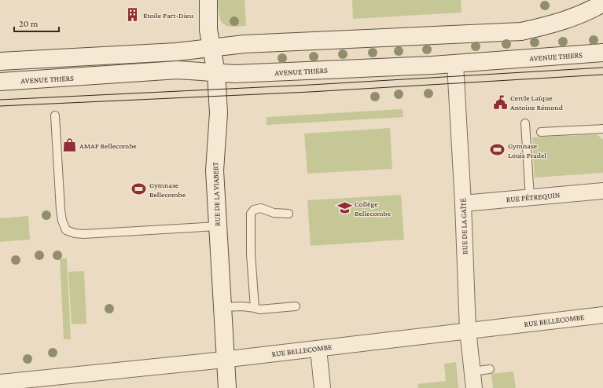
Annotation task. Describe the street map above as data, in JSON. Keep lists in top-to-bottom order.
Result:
{
  "streets": {
    "main road": ["AVENUE THIERS", "RUE DE LA VIABERT"],
    "street": ["RUE PÉTREQUIN", "RUE DE LA GAÎTÉ", "RUE BELLECOMBE"]
  },
  "crossings": [
    ["AVENUE THIERS", "RUE DE LA VIABERT"],
    ["AVENUE THIERS", "RUE DE LA GAÎTÉ"],
    ["RUE DE LA VIABERT", "RUE BELLECOMBE"],
    ["RUE PÉTREQUIN", "RUE DE LA GAÎTÉ"],
    ["RUE DE LA GAÎTÉ", "RUE BELLECOMBE"]
  ],
  "places": {
    "building": ["Étoile Part-Dieu"],
    "public building": ["Cercle Laïque Antoine Rémond"],
    "shop": ["AMAP Bellecombe"],
    "sports": ["Gymnase Louis Pradel", "Gymnase Bellecombe"],
    "school or university": ["Collège Bellecombe"]
  },
  "scale_bar": "20 m"
}
